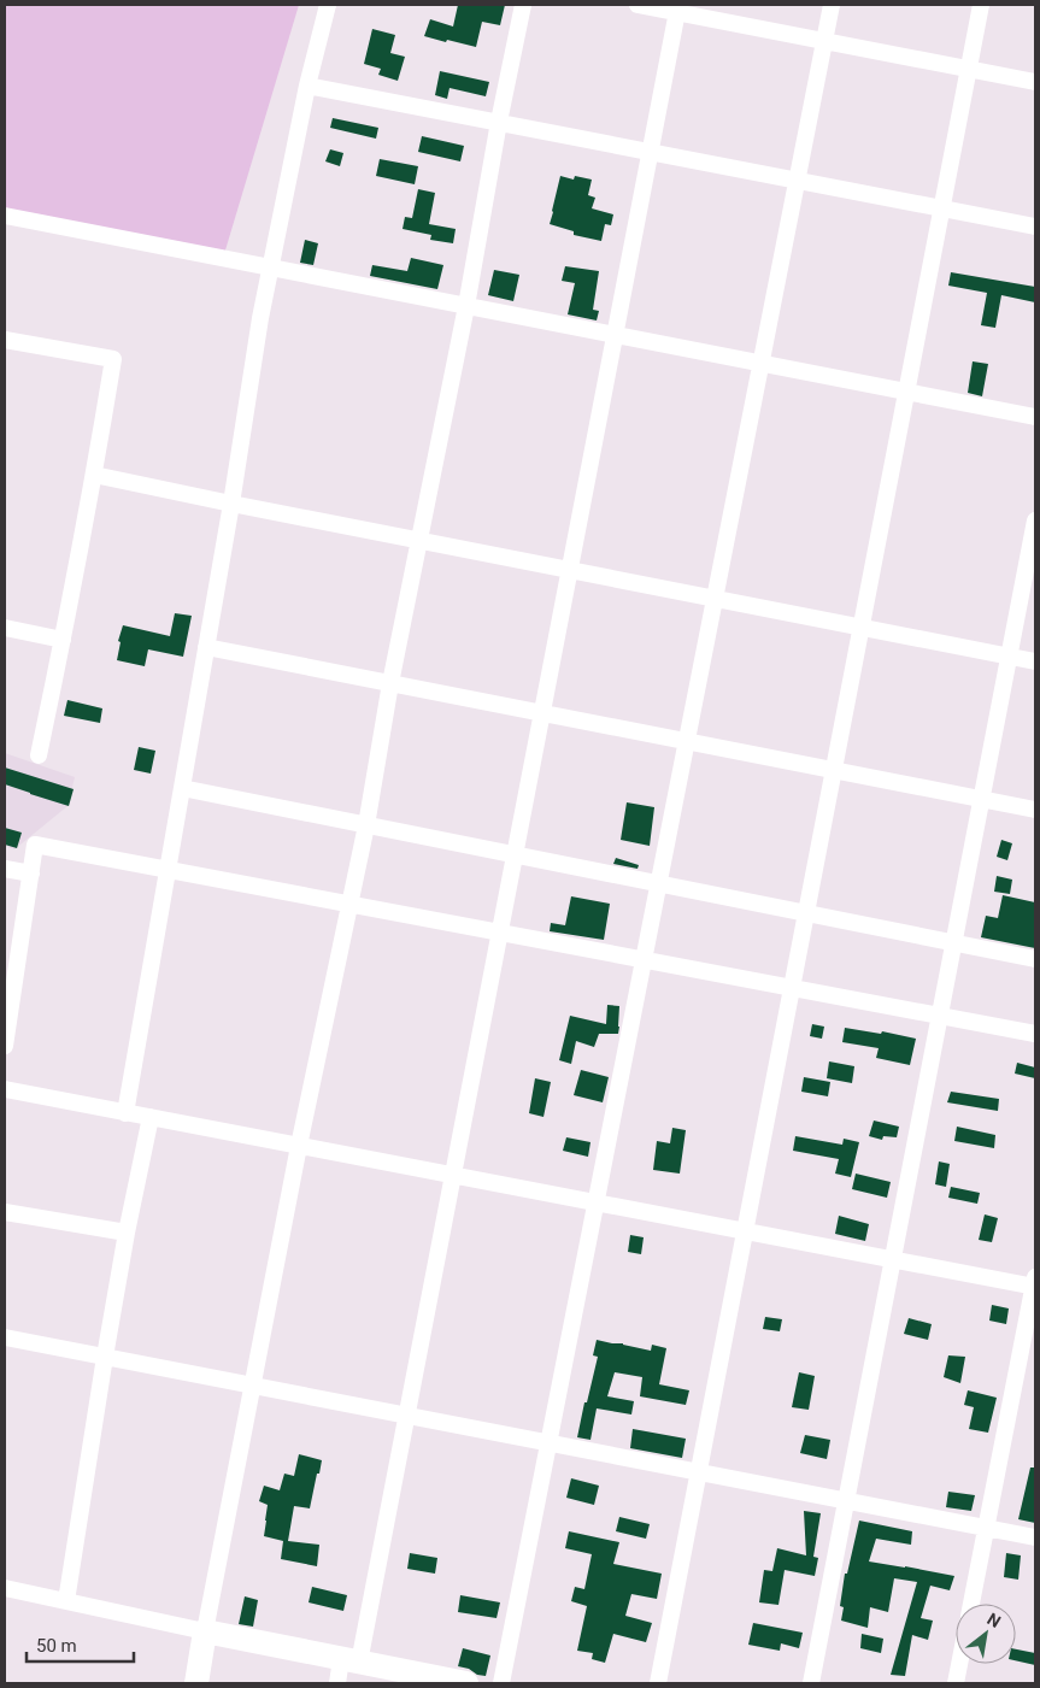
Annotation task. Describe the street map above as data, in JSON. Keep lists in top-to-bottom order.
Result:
{
  "scale_bar": "50 m",
  "north": "top right"
}
